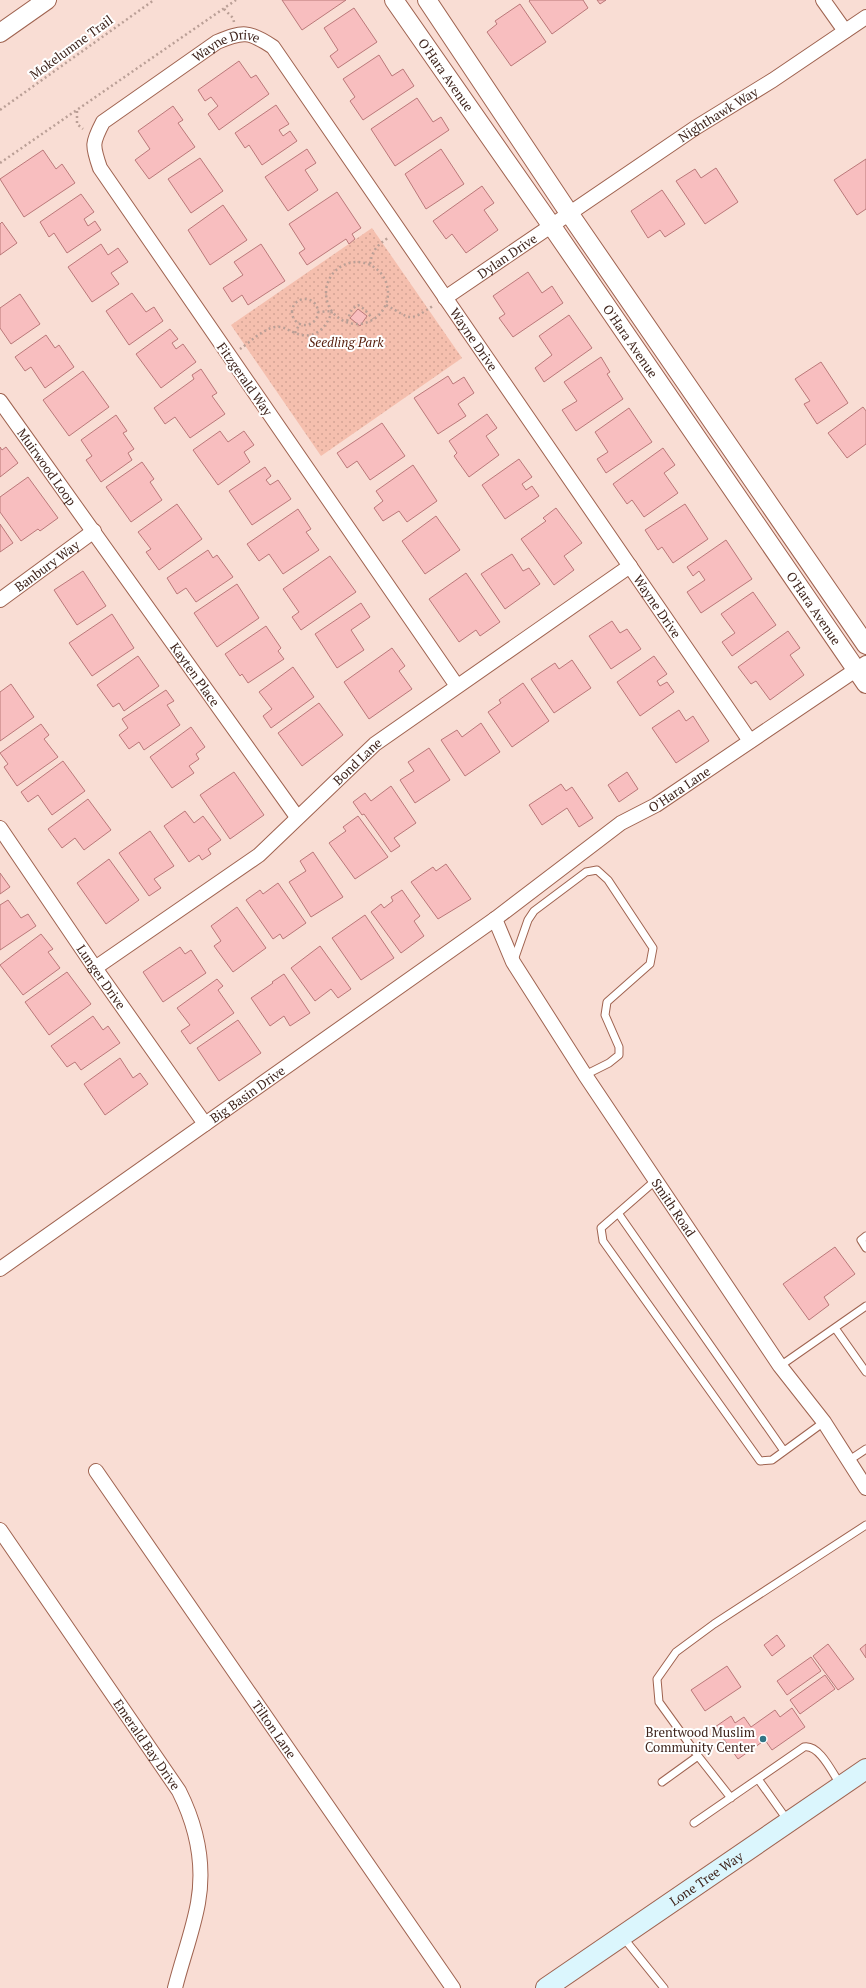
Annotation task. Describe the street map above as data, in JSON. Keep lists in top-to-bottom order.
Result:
{
  "streets": {
    "main road": ["Lone Tree Way"],
    "street": [
      "Wayne Drive",
      "O'Hara Avenue",
      "Nighthawk Way",
      "Dylan Drive",
      "Fitzgerald Way",
      "Muirwood Loop",
      "Banbury Way",
      "Kayten Place",
      "Bond Lane",
      "O'Hara Lane",
      "Lunger Drive",
      "Big Basin Drive",
      "Smith Road",
      "Tilton Lane",
      "Emerald Bay Drive"
    ],
    "path": ["Mokelumne Trail"]
  },
  "crossings": [
    ["Wayne Drive", "Dylan Drive"],
    ["Wayne Drive", "Fitzgerald Way"],
    ["Wayne Drive", "Bond Lane"],
    ["Wayne Drive", "O'Hara Lane"],
    ["O'Hara Avenue", "Nighthawk Way"],
    ["O'Hara Avenue", "Dylan Drive"],
    ["O'Hara Avenue", "O'Hara Lane"],
    ["Nighthawk Way", "Dylan Drive"],
    ["Fitzgerald Way", "Bond Lane"],
    ["Muirwood Loop", "Banbury Way"],
    ["Muirwood Loop", "Kayten Place"],
    ["Banbury Way", "Kayten Place"],
    ["Kayten Place", "Bond Lane"],
    ["Bond Lane", "Lunger Drive"],
    ["O'Hara Lane", "Big Basin Drive"],
    ["O'Hara Lane", "Smith Road"],
    ["Lunger Drive", "Big Basin Drive"],
    ["Big Basin Drive", "Smith Road"]
  ],
  "parks": ["Seedling Park"],
  "places": ["Brentwood Muslim Community Center"]
}
